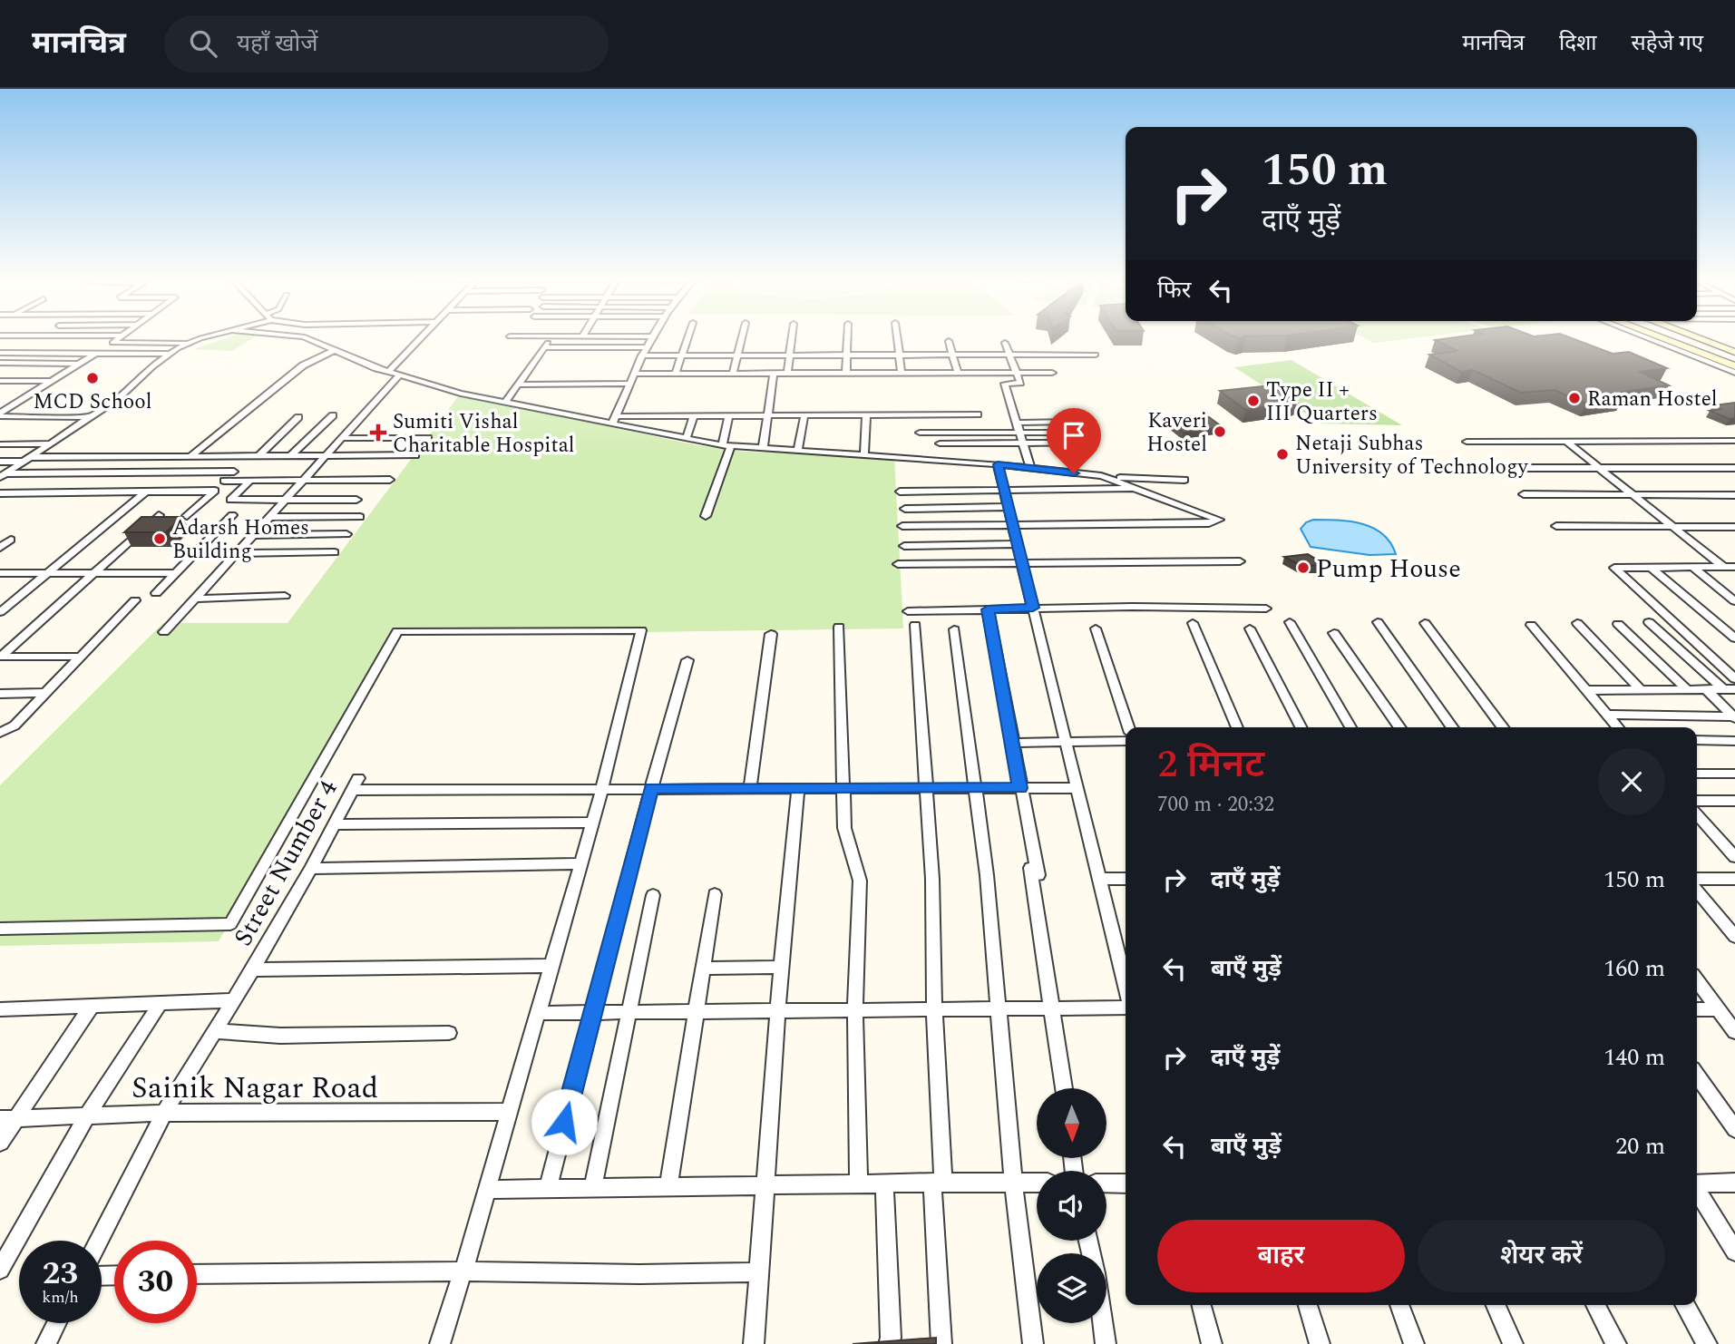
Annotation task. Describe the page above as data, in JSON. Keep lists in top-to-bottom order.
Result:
{
  "streets": {
    "street": ["Street Number 4", "Sainik Nagar Road"]
  },
  "crossings": [
    ["Street Number 4", "Sainik Nagar Road"]
  ],
  "places": {
    "other": [
      "MCD School",
      "Raman Hostel",
      "Type II + III Quarters",
      "Kaveri Hostel",
      "Netaji Subhas University of Technology",
      "Adarsh Homes Building",
      "Pump House"
    ],
    "health": ["Sumiti Vishal Charitable Hospital"]
  },
  "north": "bottom",
  "page": {
    "header": "मानचित्र",
    "search": "यहाँ खोजें",
    "nav": ["मानचित्र", "दिशा", "सहेजे गए"],
    "turn": ["150 m", "दाएँ मुड़ें"],
    "then": "फिर",
    "heading": ["2 मिनट", "700 m · 20:32"],
    "list": [
      {
        "name": "दाएँ मुड़ें",
        "value": "150 m"
      },
      {
        "name": "बाएँ मुड़ें",
        "value": "160 m"
      },
      {
        "name": "दाएँ मुड़ें",
        "value": "140 m"
      },
      {
        "name": "बाएँ मुड़ें",
        "value": "20 m"
      }
    ],
    "buttons": ["बाहर", "शेयर करें"],
    "speed": "23 km/h",
    "limit": "30"
  }
}
